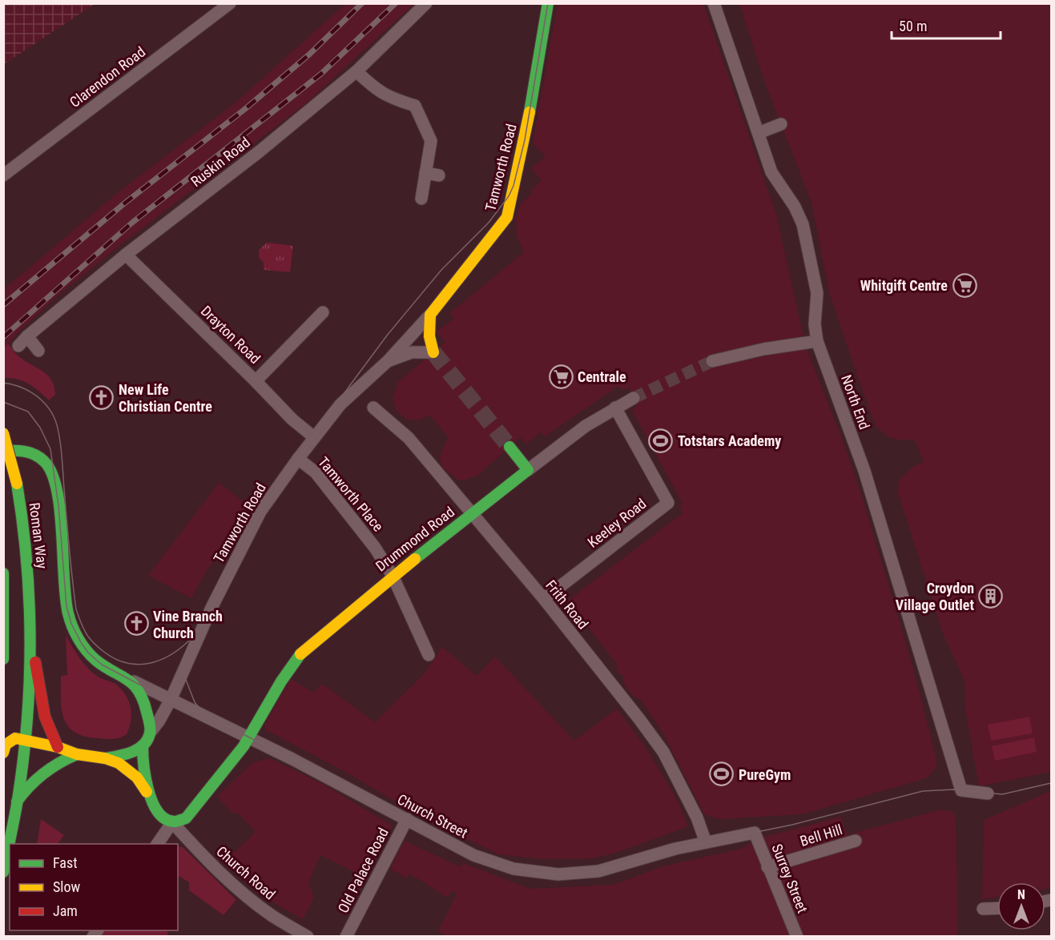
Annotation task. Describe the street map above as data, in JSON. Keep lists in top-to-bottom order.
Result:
{
  "streets": {
    "street": [
      "Clarendon Road",
      "Ruskin Road",
      "Tamworth Road",
      "Drayton Road",
      "North End",
      "Tamworth Place",
      "Keeley Road",
      "Roman Way",
      "Drummond Road",
      "Frith Road",
      "Church Street",
      "Bell Hill",
      "Old Palace Road",
      "Church Road",
      "Surrey Street"
    ]
  },
  "crossings": [
    ["Ruskin Road", "Drayton Road"],
    ["Tamworth Road", "Drayton Road"],
    ["Tamworth Road", "Tamworth Place"],
    ["Tamworth Road", "Church Street"],
    ["Tamworth Place", "Drummond Road"],
    ["Keeley Road", "Drummond Road"],
    ["Keeley Road", "Frith Road"],
    ["Drummond Road", "Frith Road"],
    ["Drummond Road", "Church Street"],
    ["Frith Road", "Church Street"],
    ["Church Street", "Old Palace Road"],
    ["Church Street", "Surrey Street"],
    ["Bell Hill", "Surrey Street"]
  ],
  "places": {
    "supermarket": ["Whitgift Centre", "Centrale"],
    "church": ["New Life Christian Centre", "Vine Branch Church"],
    "sports": ["Totstars Academy", "PureGym"],
    "building": ["Croydon Village Outlet"]
  },
  "legend": ["Fast", "Slow", "Jam"],
  "scale_bar": "50 m",
  "north": "top"
}
